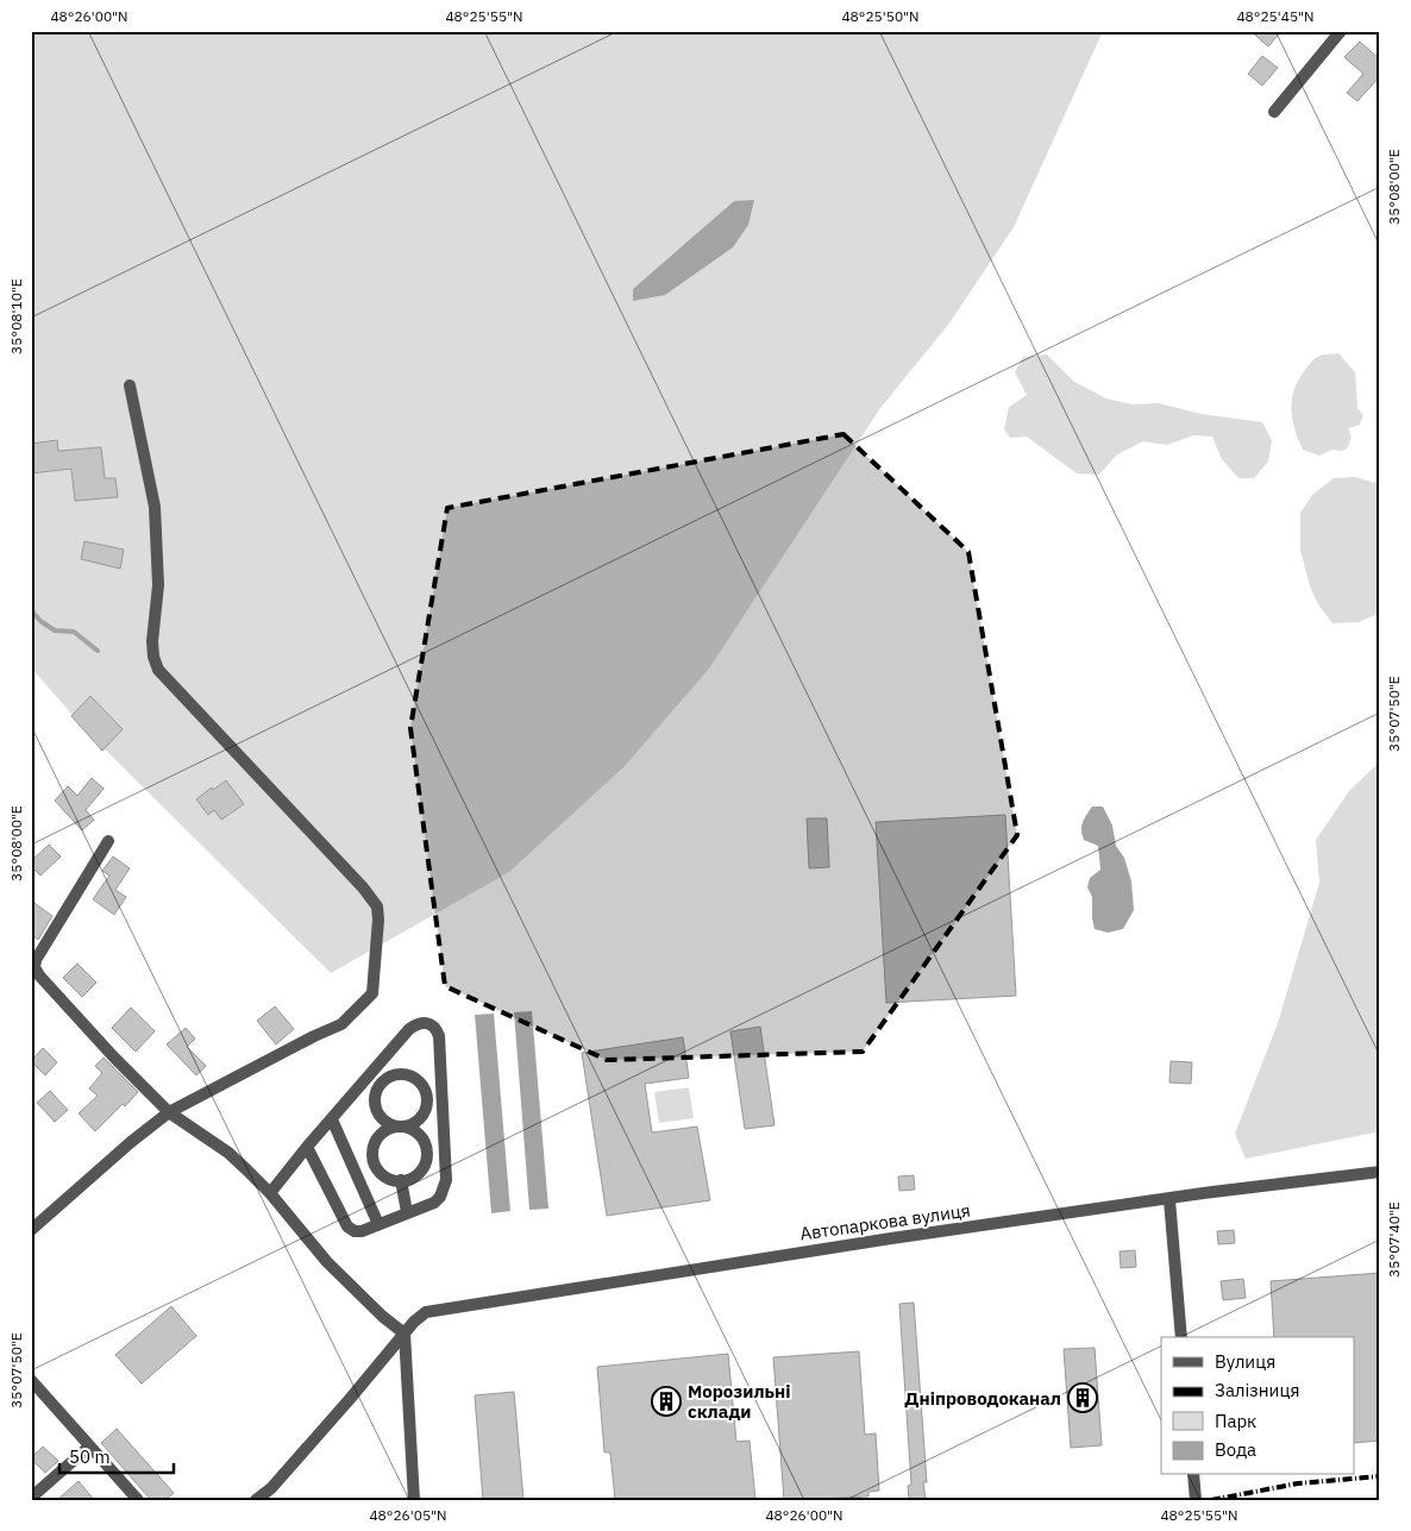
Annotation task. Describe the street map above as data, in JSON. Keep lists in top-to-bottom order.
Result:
{
  "streets": {
    "street": ["Автопаркова вулиця"]
  },
  "places": {
    "building": ["Дніпроводоканал", "Морозильні склади"]
  },
  "legend": [
    "Вулиця",
    "Залізниця",
    "Парк",
    "Вода"
  ],
  "scale_bar": "50 m",
  "coordinates": [
    "48°26'00\"N",
    "48°25'55\"N",
    "48°25'50\"N",
    "48°25'45\"N",
    "35°08'00\"E",
    "35°08'10\"E",
    "35°07'50\"E",
    "35°07'40\"E",
    "48°26'05\"N"
  ]
}
